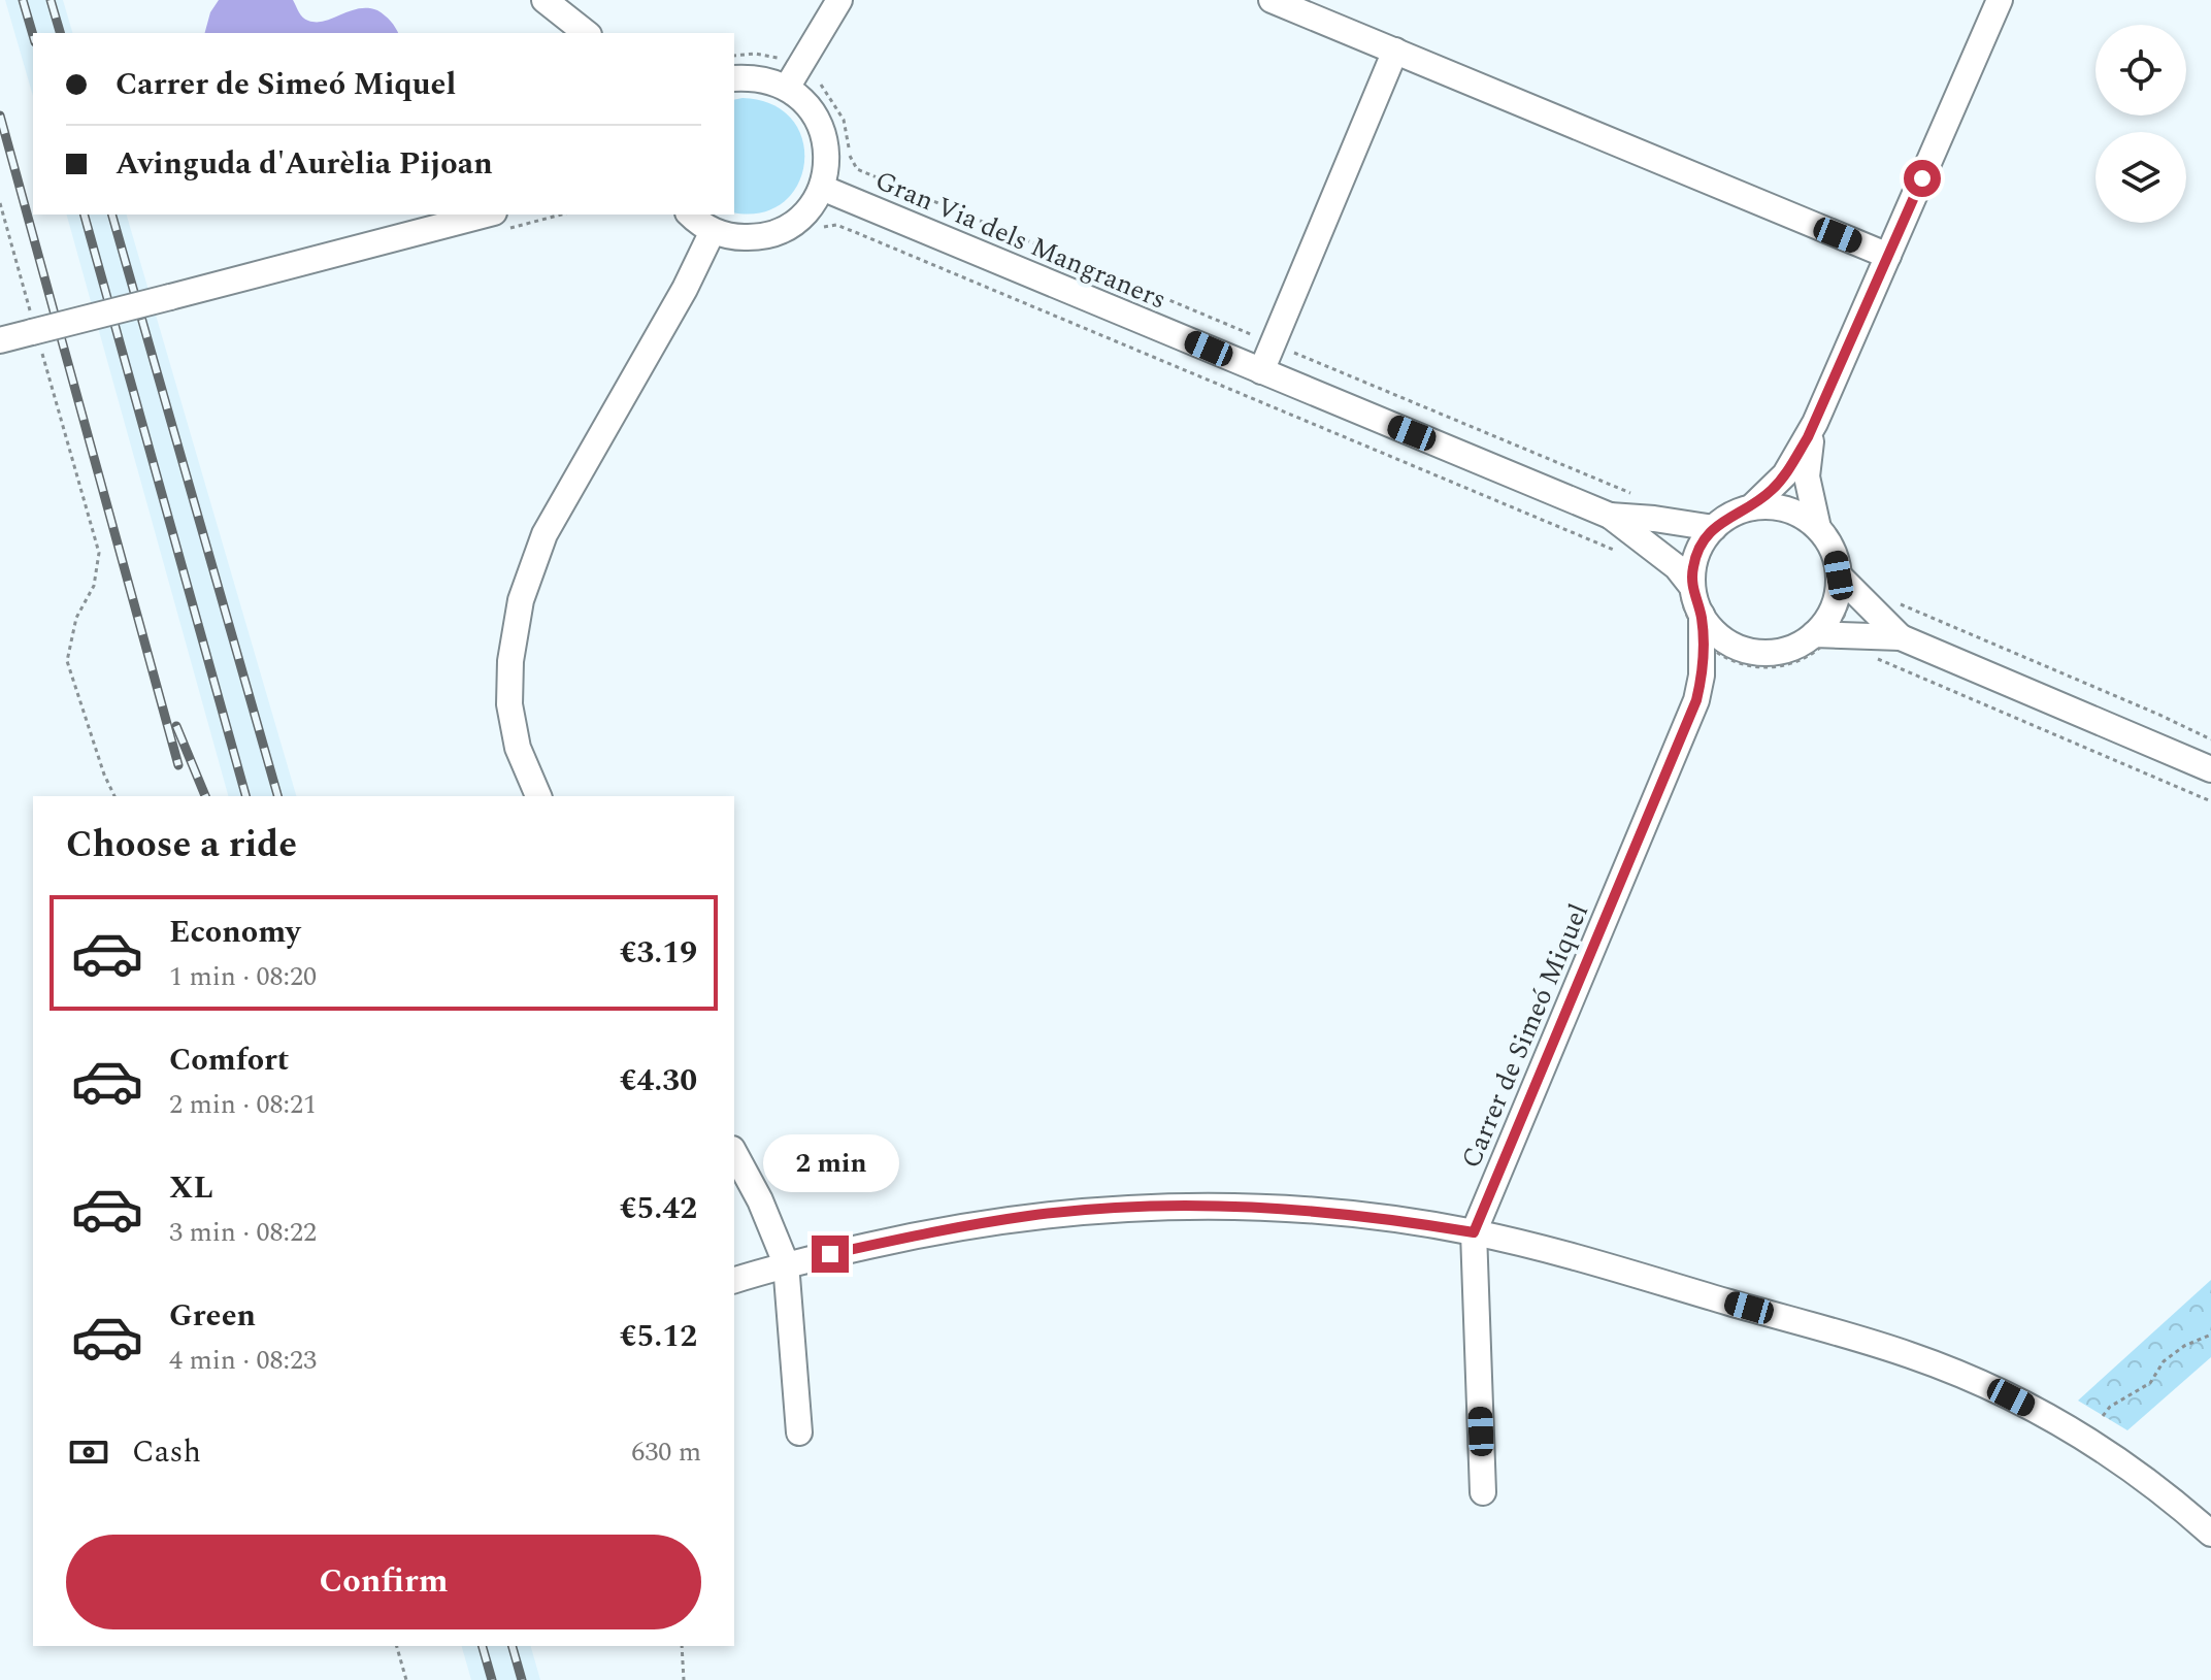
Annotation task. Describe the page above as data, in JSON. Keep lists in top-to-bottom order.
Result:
{
  "streets": {
    "street": ["Gran Via dels Mangraners", "Carrer de Simeó Miquel"]
  },
  "crossings": [
    ["Gran Via dels Mangraners", "Carrer de Simeó Miquel"]
  ],
  "page": {
    "banner": ["Carrer de Simeó Miquel", "Avinguda d'Aurèlia Pijoan"],
    "heading": "Choose a ride",
    "list": [
      {
        "name": "Economy",
        "note": "1 min · 08:20",
        "value": "€3.19"
      },
      {
        "name": "Comfort",
        "note": "2 min · 08:21",
        "value": "€4.30"
      },
      {
        "name": "XL",
        "note": "3 min · 08:22",
        "value": "€5.42"
      },
      {
        "name": "Green",
        "note": "4 min · 08:23",
        "value": "€5.12"
      }
    ],
    "bubble": "2 min",
    "pay": ["Cash", "630 m"],
    "buttons": "Confirm"
  }
}
